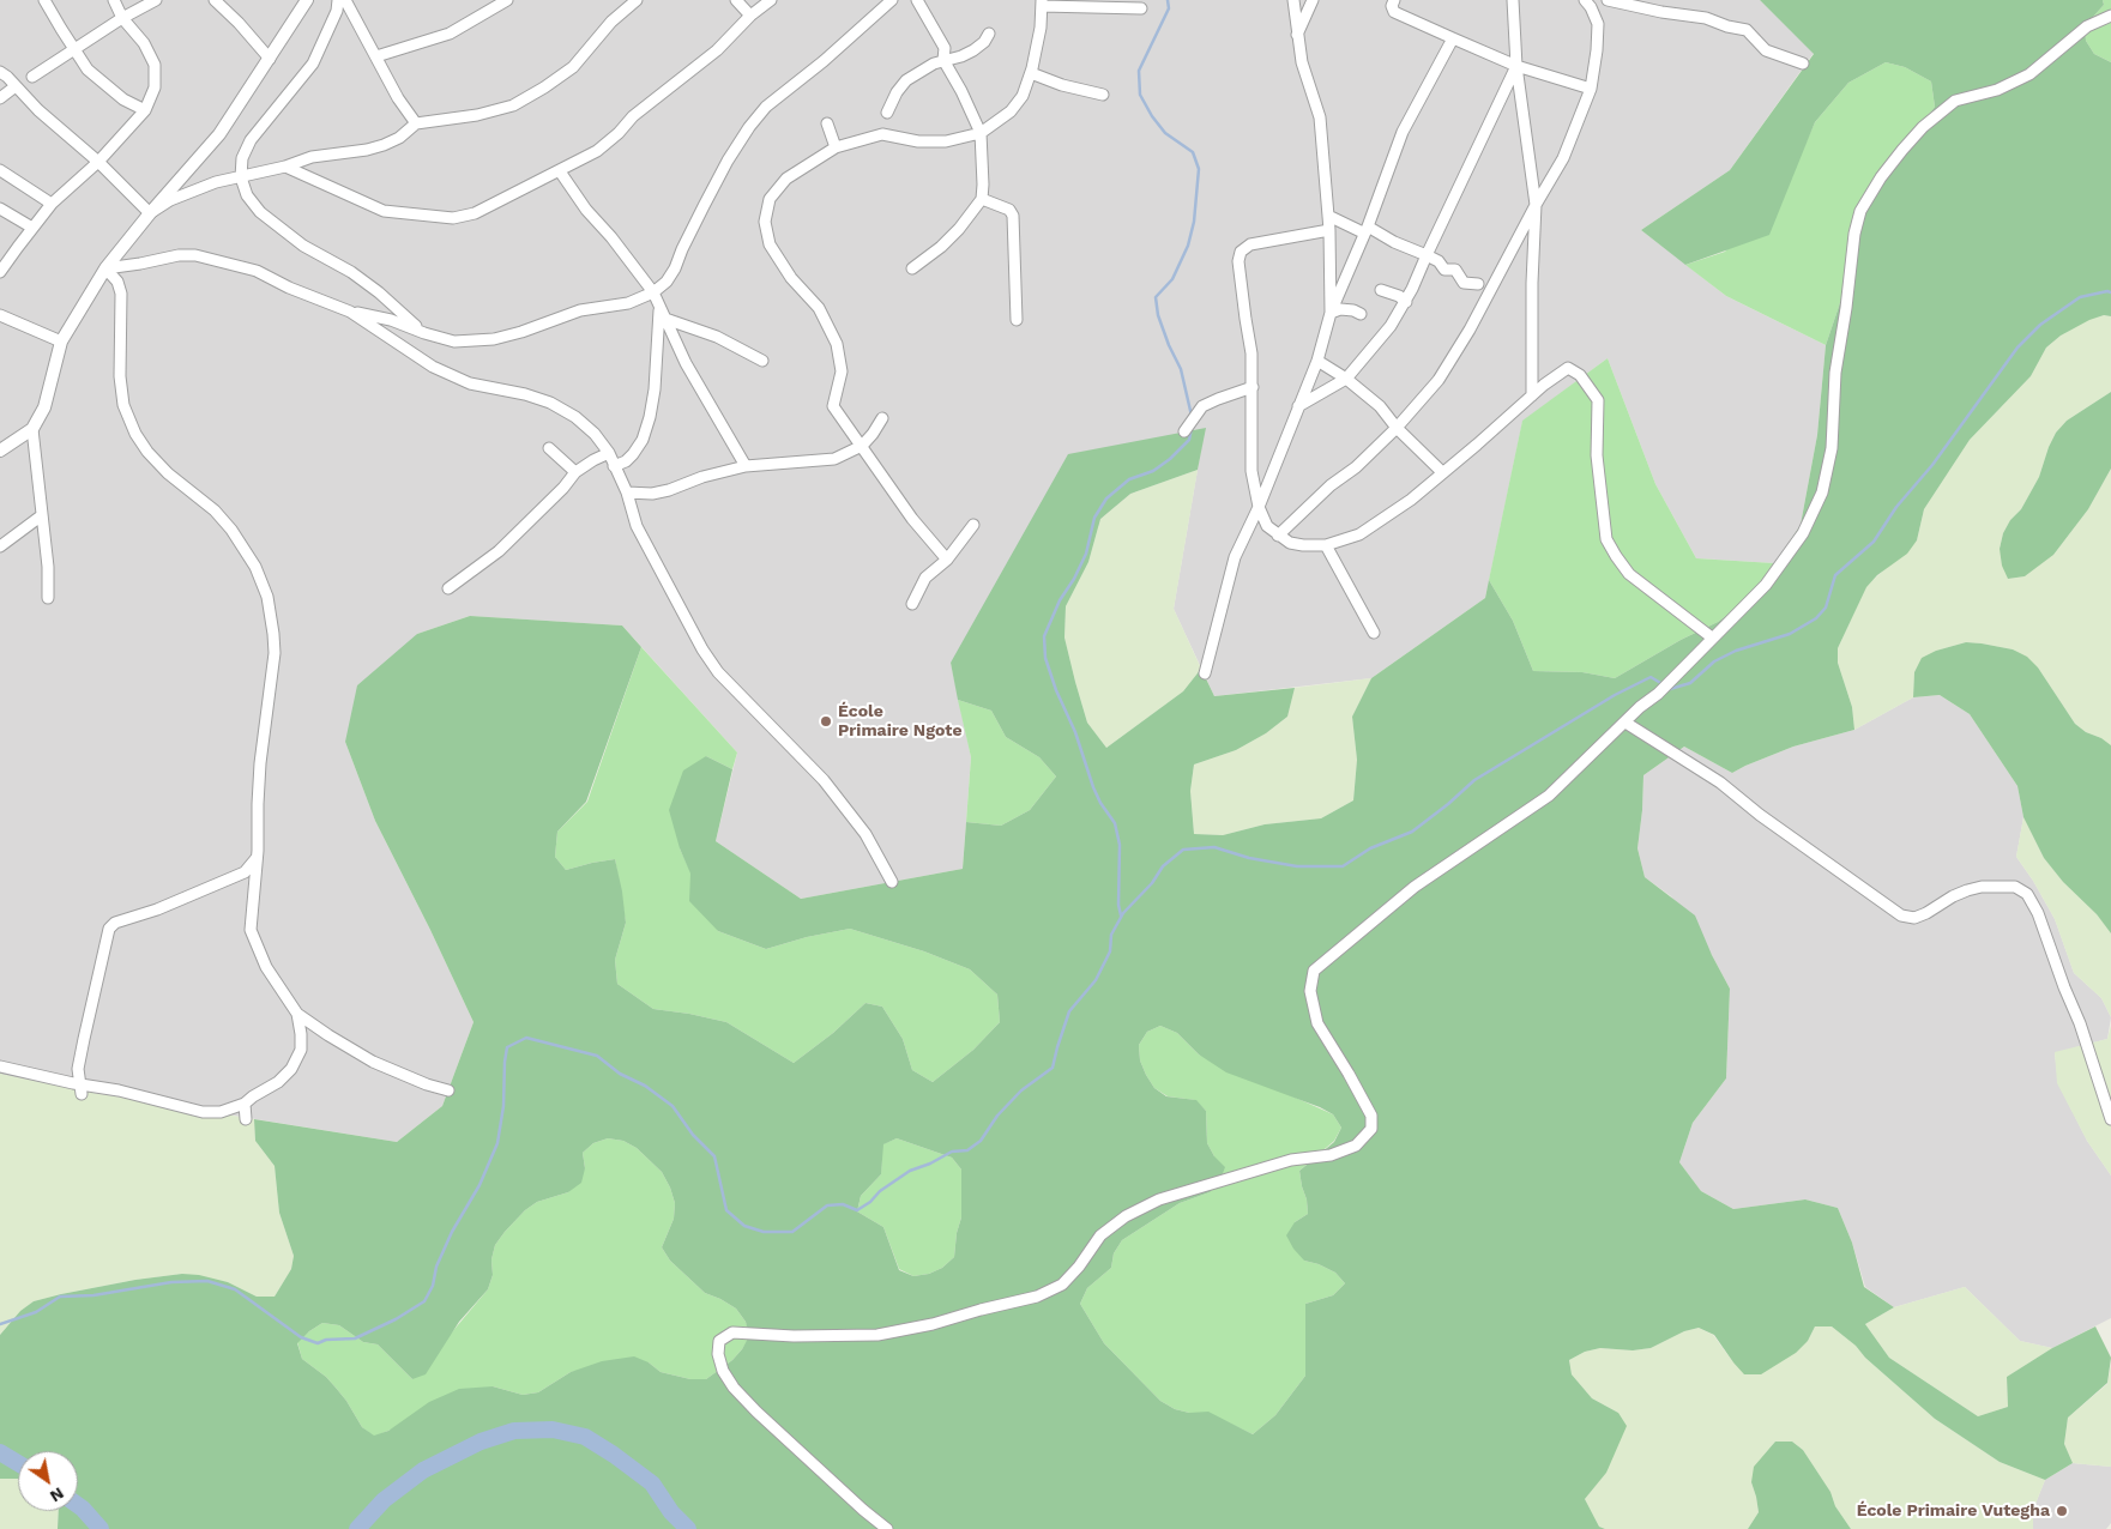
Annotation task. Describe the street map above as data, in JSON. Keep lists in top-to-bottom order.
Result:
{
  "places": ["École Primaire Ngote", "École Primaire Vutegha"],
  "north": "bottom right"
}
